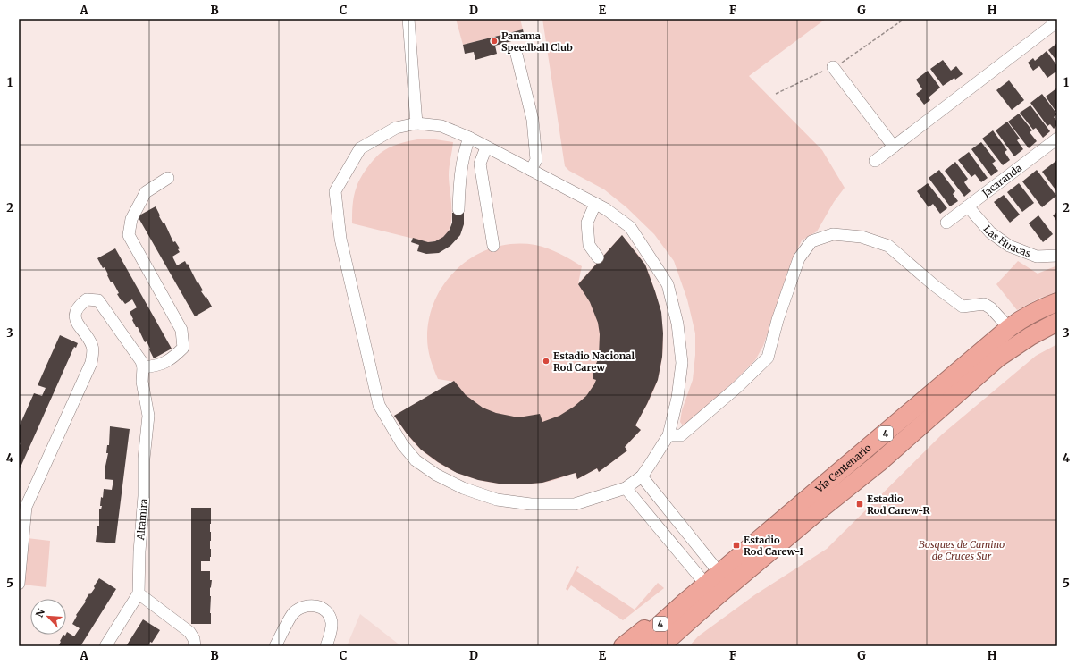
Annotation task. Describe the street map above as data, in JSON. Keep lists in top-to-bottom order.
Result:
{
  "streets": {
    "highway": ["4", "Vía Centenario"],
    "street": ["Jacaranda", "Las Huacas", "Altamira"]
  },
  "crossings": [
    ["Jacaranda", "Las Huacas"]
  ],
  "parks": ["Bosques de Camino de Cruces Sur"],
  "places": {
    "other": ["Panama Speedball Club", "Estadio Nacional Rod Carew"],
    "transit": ["Estadio Rod Carew-R", "Estadio Rod Carew-I"]
  },
  "north": "top left",
  "grid": {
    "columns": [
      "A",
      "B",
      "C",
      "D",
      "E",
      "F",
      "G",
      "H"
    ],
    "rows": [
      "1",
      "2",
      "3",
      "4",
      "5"
    ]
  }
}
